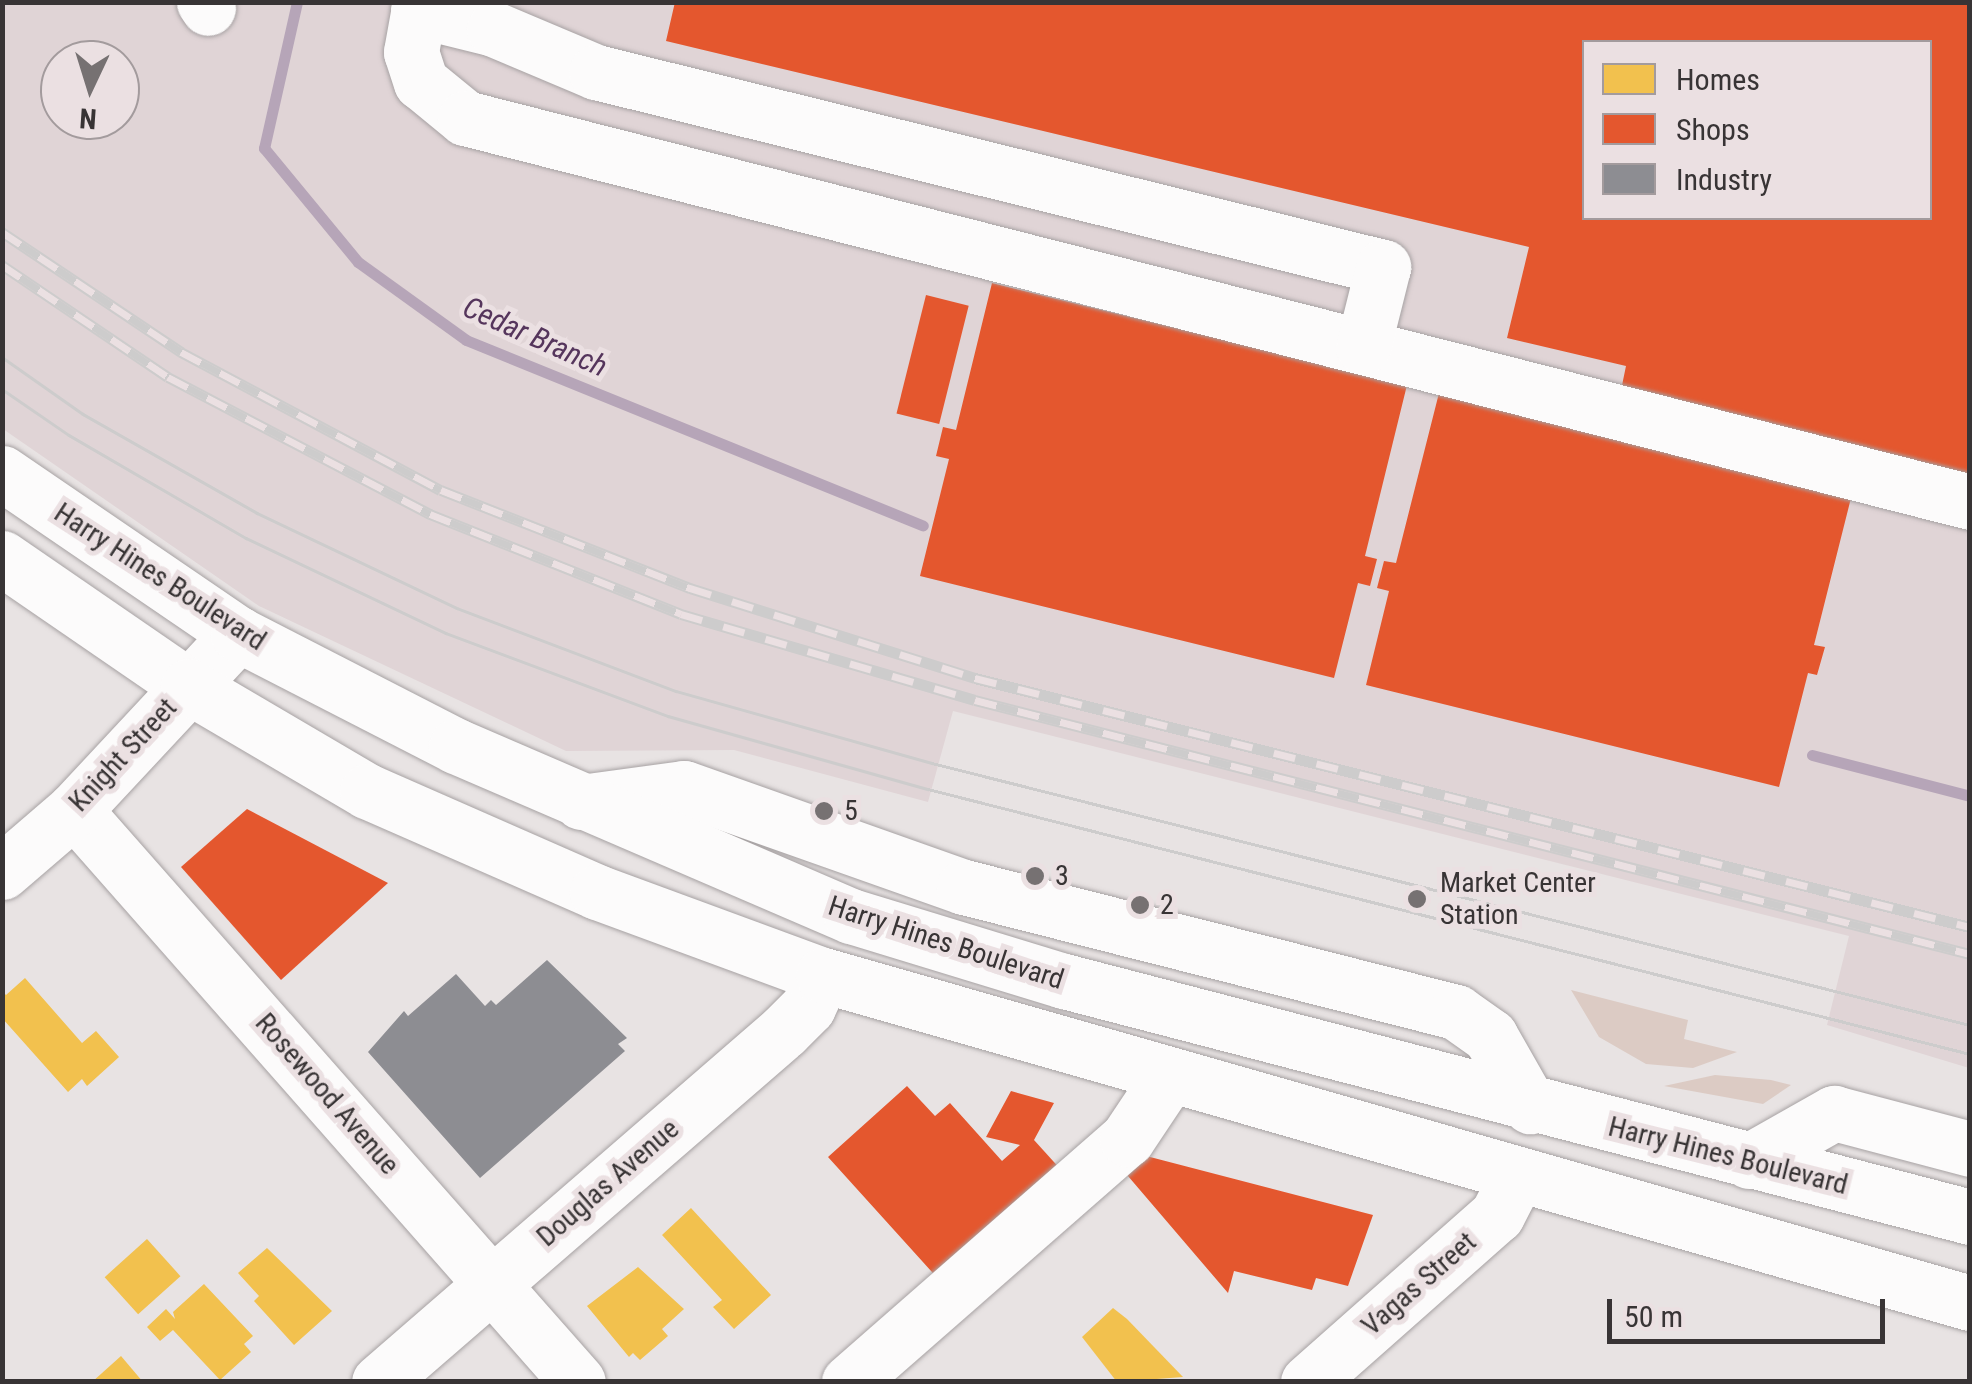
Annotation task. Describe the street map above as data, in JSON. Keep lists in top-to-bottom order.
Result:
{
  "streets": {
    "main road": [
      "Harry Hines Boulevard",
      "Knight Street",
      "Rosewood Avenue",
      "Douglas Avenue",
      "Vagas Street"
    ]
  },
  "crossings": [
    ["Harry Hines Boulevard", "Knight Street"],
    ["Harry Hines Boulevard", "Douglas Avenue"],
    ["Knight Street", "Rosewood Avenue"],
    ["Rosewood Avenue", "Douglas Avenue"]
  ],
  "water": ["Cedar Branch"],
  "places": [
    "5",
    "3",
    "Market Center Station",
    "2"
  ],
  "legend": ["Homes", "Shops", "Industry"],
  "scale_bar": "50 m",
  "north": "bottom"
}
